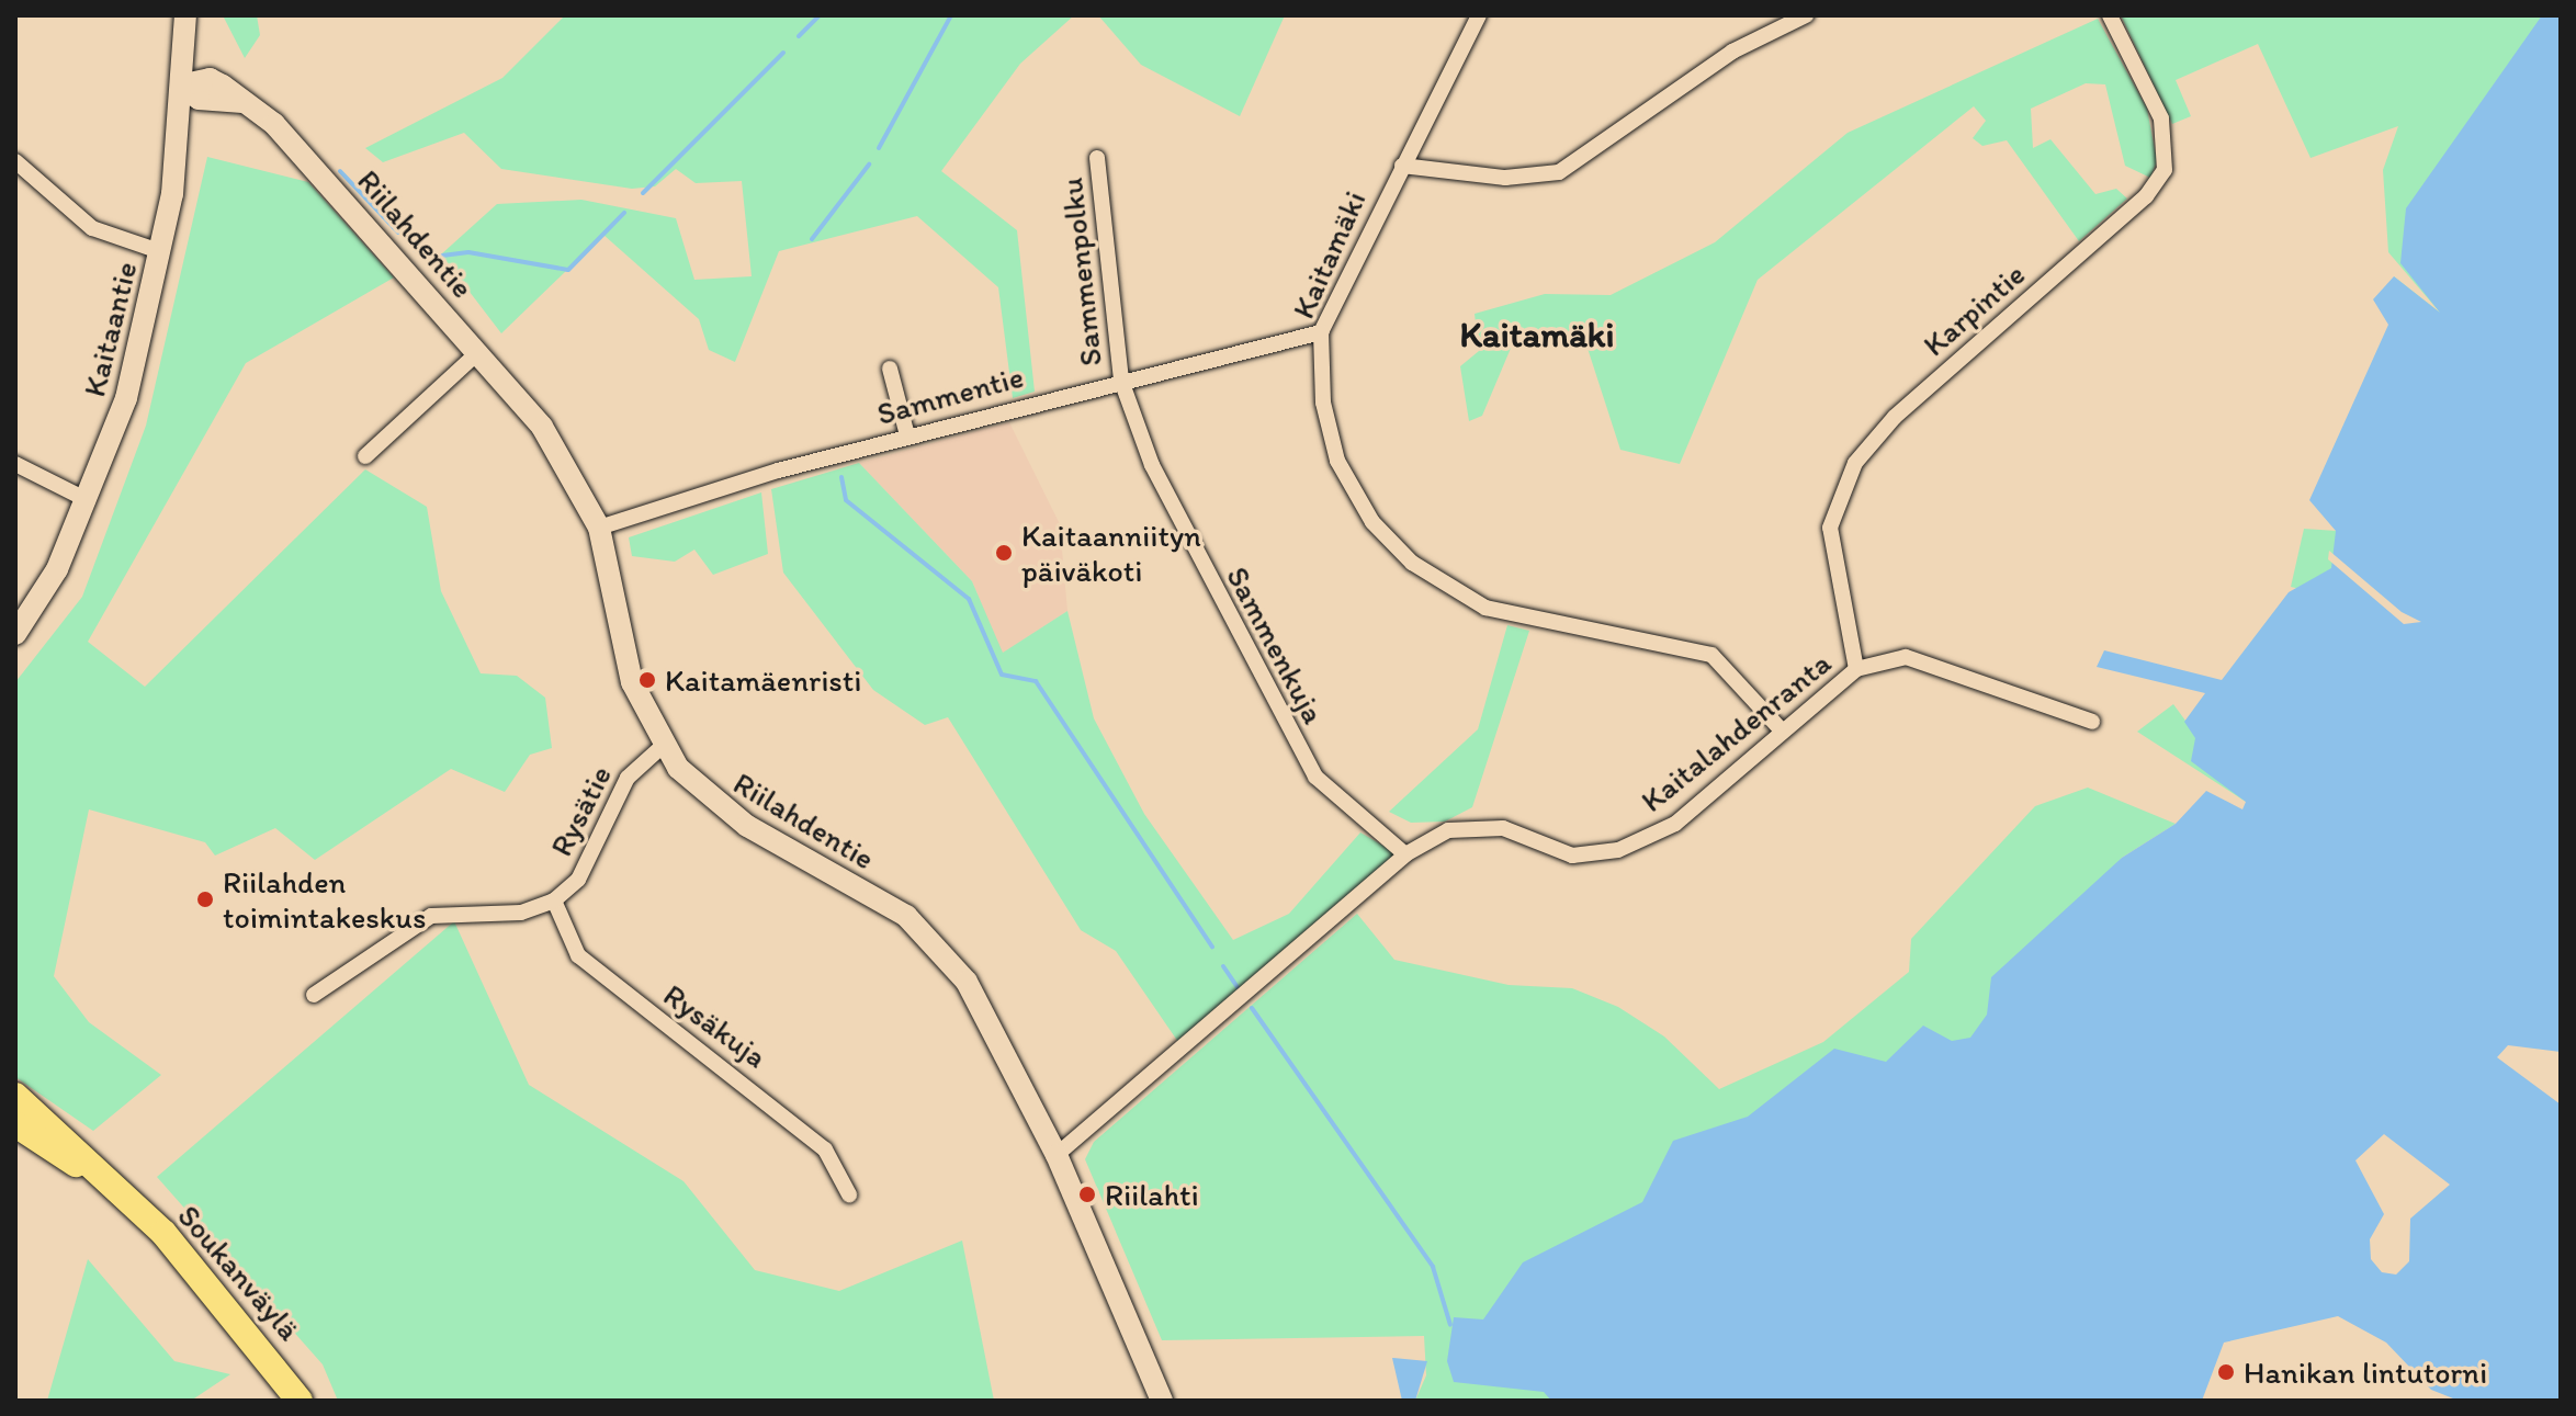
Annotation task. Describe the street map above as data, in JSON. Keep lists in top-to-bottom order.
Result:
{
  "streets": {
    "main road": ["Soukanväylä"],
    "street": [
      "Riilahdentie",
      "Kaitamäki",
      "Sammenpolku",
      "Karpintie",
      "Kaitaantie",
      "Sammentie",
      "Sammenkuja",
      "Kaitalahdenranta",
      "Rysätie",
      "Rysäkuja"
    ]
  },
  "crossings": [
    ["Riilahdentie", "Kaitaantie"],
    ["Riilahdentie", "Sammentie"],
    ["Riilahdentie", "Kaitalahdenranta"],
    ["Riilahdentie", "Rysätie"],
    ["Kaitamäki", "Sammentie"],
    ["Kaitamäki", "Kaitalahdenranta"],
    ["Sammenpolku", "Sammentie"],
    ["Sammenpolku", "Sammenkuja"],
    ["Karpintie", "Kaitalahdenranta"],
    ["Sammentie", "Sammenkuja"],
    ["Sammenkuja", "Kaitalahdenranta"],
    ["Rysätie", "Rysäkuja"]
  ],
  "districts": ["Kaitamäki"],
  "places": [
    "Kaitaanniityn päiväkoti",
    "Kaitamäenristi",
    "Riilahden toimintakeskus",
    "Riilahti",
    "Hanikan lintutorni"
  ]
}
